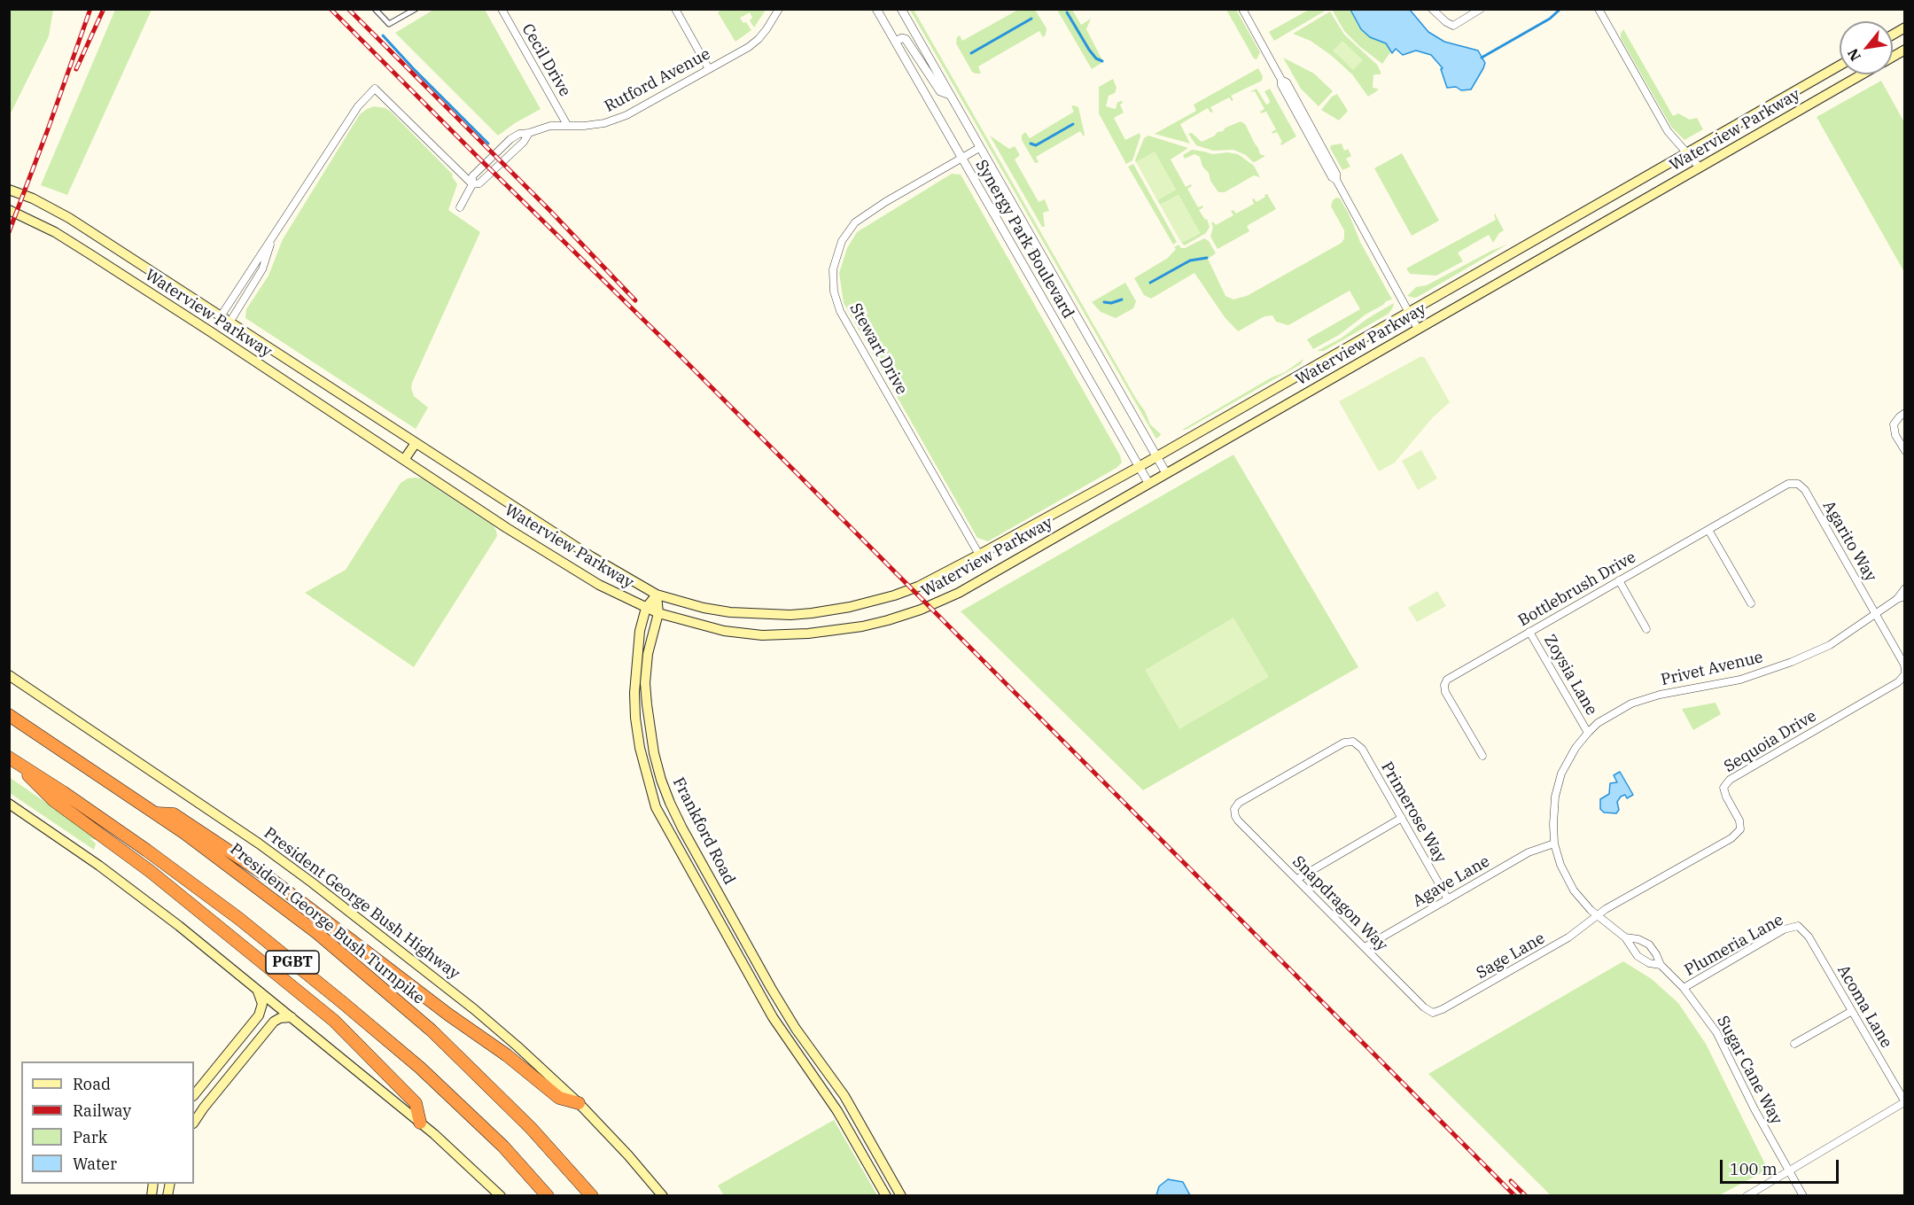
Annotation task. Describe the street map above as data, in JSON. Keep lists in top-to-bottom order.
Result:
{
  "streets": {
    "highway": ["President George Bush Turnpike", "PGBT"],
    "main road": ["Waterview Parkway", "Frankford Road", "President George Bush Highway"],
    "street": [
      "Cecil Drive",
      "Rutford Avenue",
      "Synergy Park Boulevard",
      "Stewart Drive",
      "Agarito Way",
      "Bottlebrush Drive",
      "Privet Avenue",
      "Zoysia Lane",
      "Sequoia Drive",
      "Primerose Way",
      "Agave Lane",
      "Snapdragon Way",
      "Plumeria Lane",
      "Sage Lane",
      "Acoma Lane",
      "Sugar Cane Way"
    ]
  },
  "crossings": [
    ["Cecil Drive", "Rutford Avenue"],
    ["Waterview Parkway", "Synergy Park Boulevard"],
    ["Waterview Parkway", "Stewart Drive"],
    ["Waterview Parkway", "Frankford Road"],
    ["Synergy Park Boulevard", "Stewart Drive"],
    ["Agarito Way", "Bottlebrush Drive"],
    ["Agarito Way", "Privet Avenue"],
    ["Agarito Way", "Sequoia Drive"],
    ["Bottlebrush Drive", "Zoysia Lane"],
    ["Privet Avenue", "Zoysia Lane"],
    ["Privet Avenue", "Sequoia Drive"],
    ["Privet Avenue", "Sugar Cane Way"],
    ["Zoysia Lane", "Sugar Cane Way"],
    ["Sequoia Drive", "Sage Lane"],
    ["Sequoia Drive", "Sugar Cane Way"],
    ["Primerose Way", "Agave Lane"],
    ["Primerose Way", "Snapdragon Way"],
    ["Agave Lane", "Snapdragon Way"],
    ["Agave Lane", "Sugar Cane Way"],
    ["Snapdragon Way", "Sage Lane"],
    ["Plumeria Lane", "Acoma Lane"],
    ["Plumeria Lane", "Sugar Cane Way"],
    ["Sage Lane", "Sugar Cane Way"]
  ],
  "legend": [
    "Road",
    "Railway",
    "Park",
    "Water"
  ],
  "scale_bar": "100 m",
  "north": "bottom left"
}
